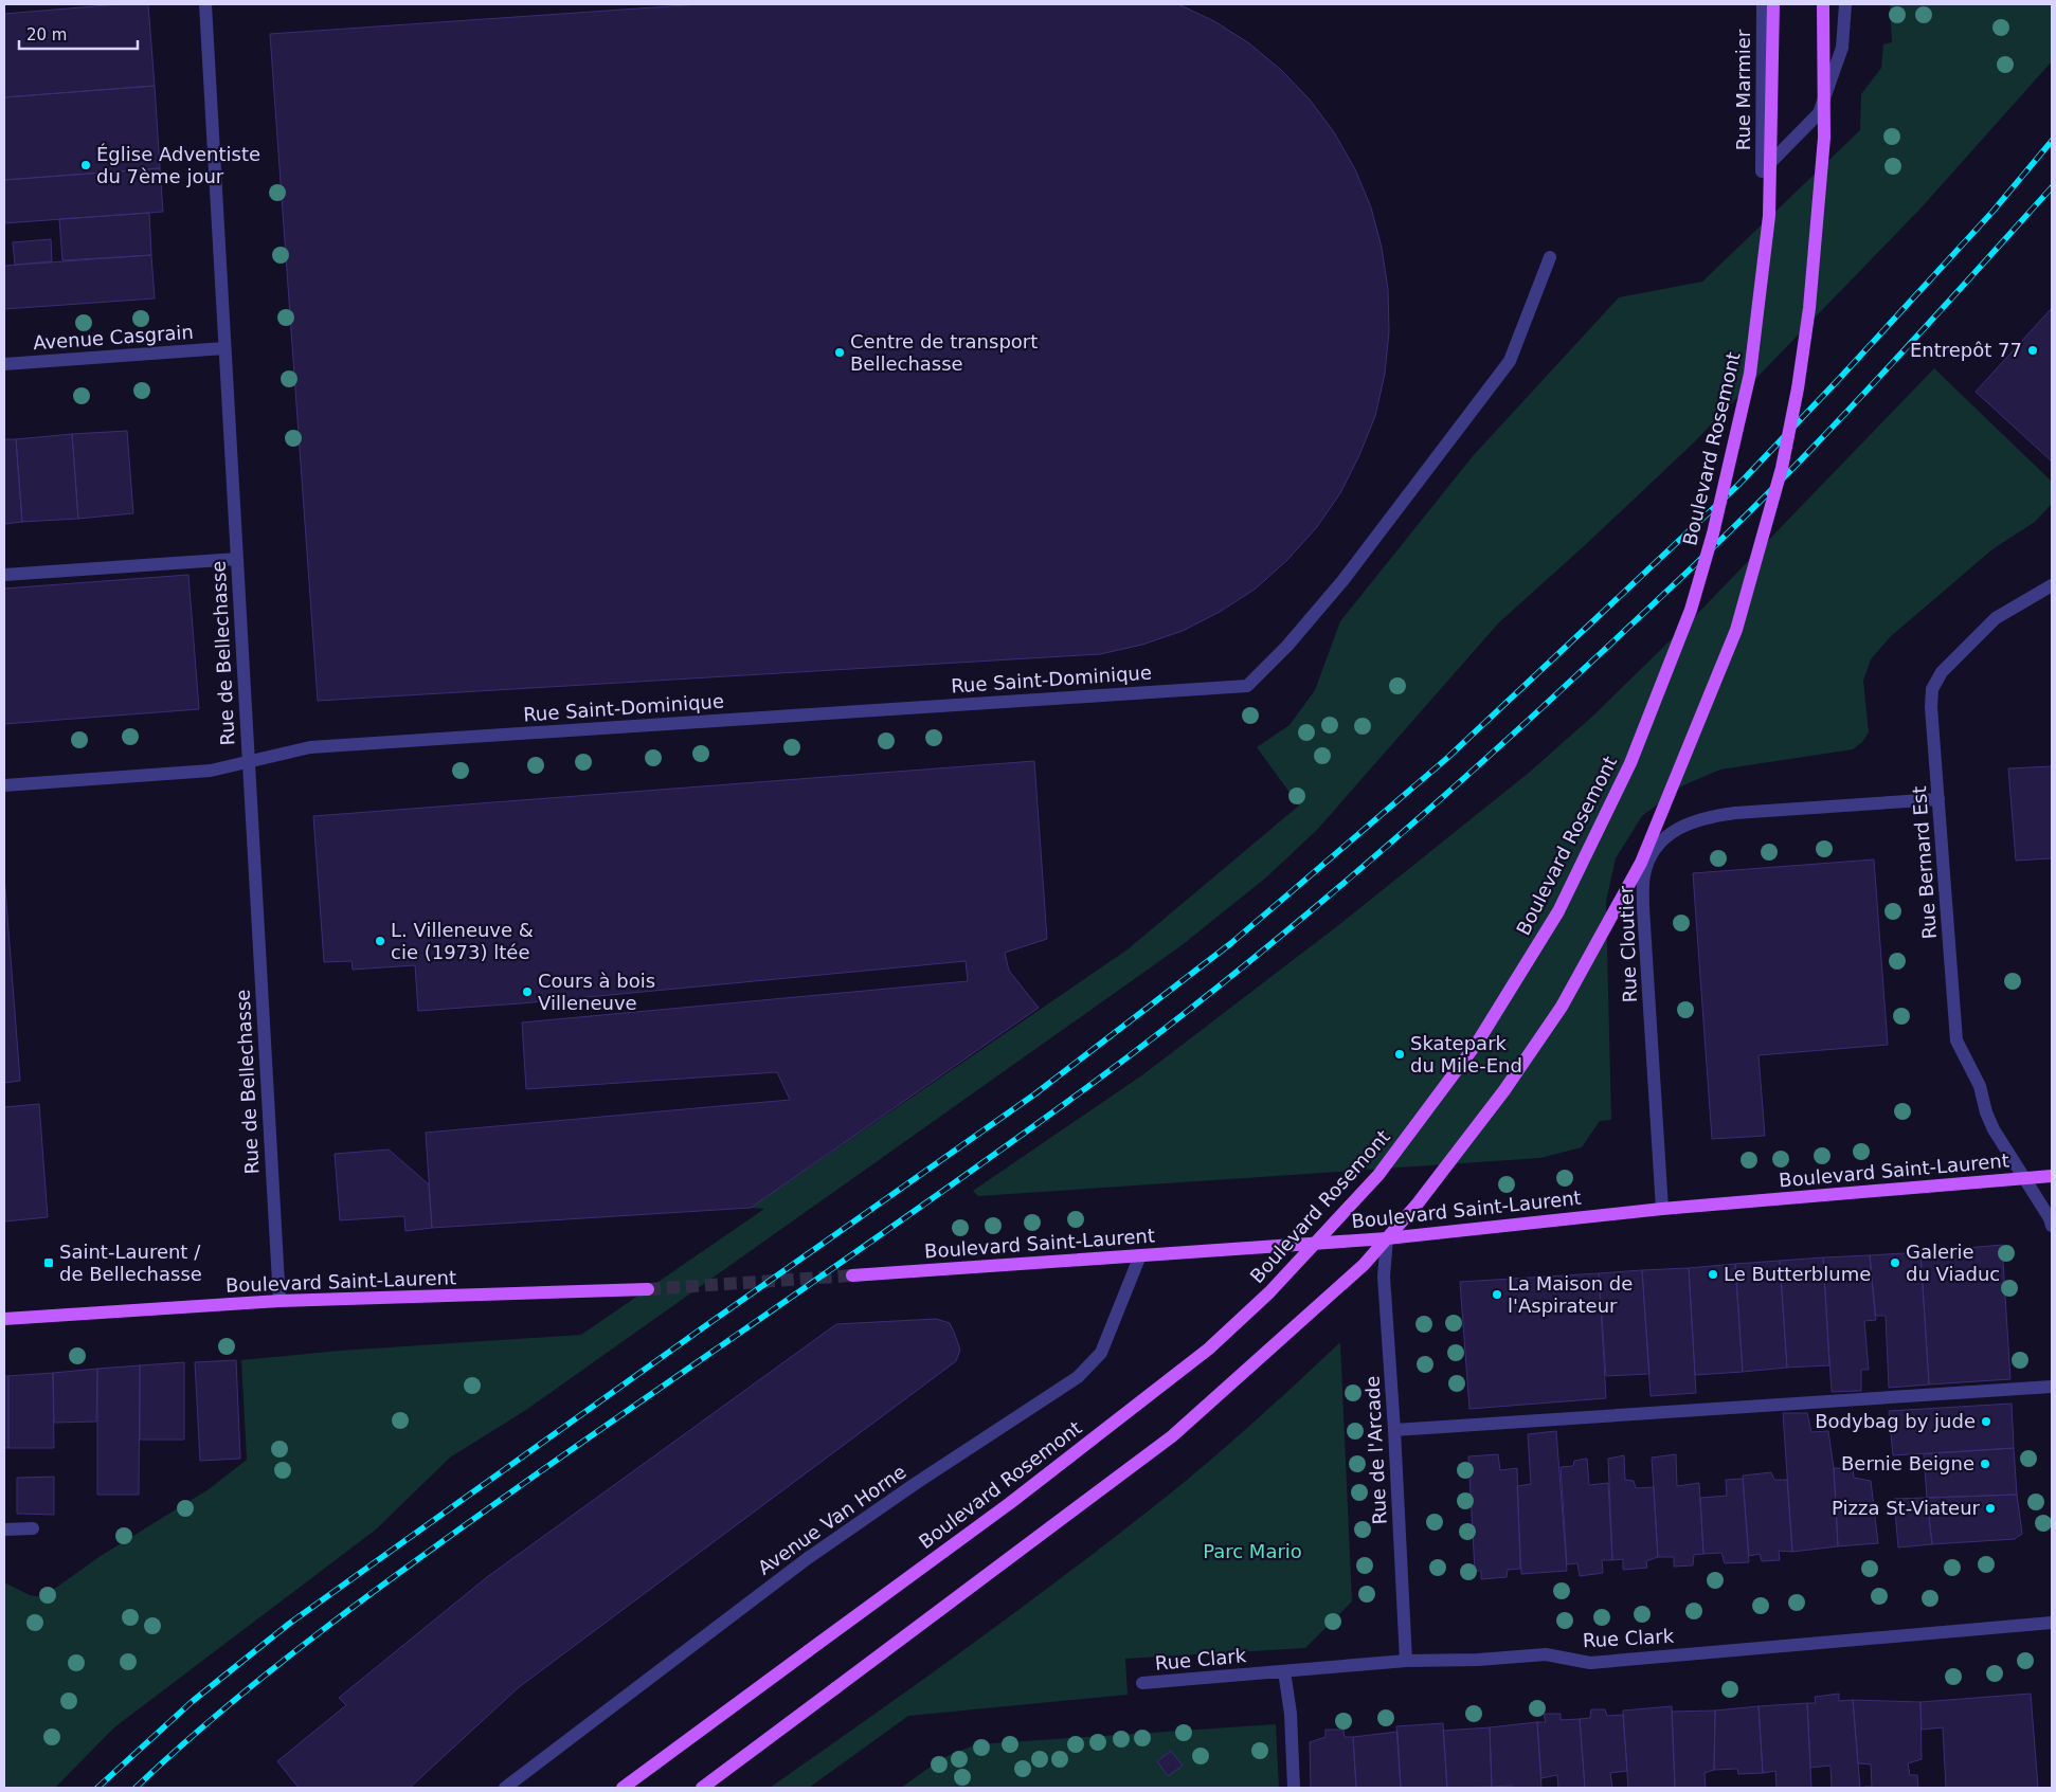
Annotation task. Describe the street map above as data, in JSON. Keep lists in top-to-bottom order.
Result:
{
  "streets": {
    "main road": ["Boulevard Rosemont", "Boulevard Saint-Laurent"],
    "street": [
      "Rue Marmier",
      "Avenue Casgrain",
      "Rue de Bellechasse",
      "Rue Saint-Dominique",
      "Rue Bernard Est",
      "Rue Cloutier",
      "Rue de l'Arcade",
      "Avenue Van Horne",
      "Rue Clark"
    ]
  },
  "crossings": [
    ["Avenue Casgrain", "Rue de Bellechasse"],
    ["Rue de Bellechasse", "Rue Saint-Dominique"],
    ["Rue de Bellechasse", "Boulevard Saint-Laurent"],
    ["Rue Bernard Est", "Rue Cloutier"],
    ["Rue Bernard Est", "Boulevard Saint-Laurent"],
    ["Rue Cloutier", "Boulevard Saint-Laurent"],
    ["Boulevard Saint-Laurent", "Rue de l'Arcade"],
    ["Boulevard Saint-Laurent", "Avenue Van Horne"],
    ["Rue de l'Arcade", "Rue Clark"]
  ],
  "parks": ["Parc Mario"],
  "places": {
    "other": [
      "Église Adventiste du 7ème jour",
      "Entrepôt 77",
      "Centre de transport Bellechasse",
      "L. Villeneuve & cie (1973) ltée",
      "Cours à bois Villeneuve",
      "Skatepark du Mile-End",
      "Galerie du Viaduc",
      "Le Butterblume",
      "La Maison de l'Aspirateur",
      "Bodybag by jude",
      "Bernie Beigne",
      "Pizza St-Viateur"
    ],
    "transit": ["Saint-Laurent / de Bellechasse"]
  },
  "scale_bar": "20 m"
}
